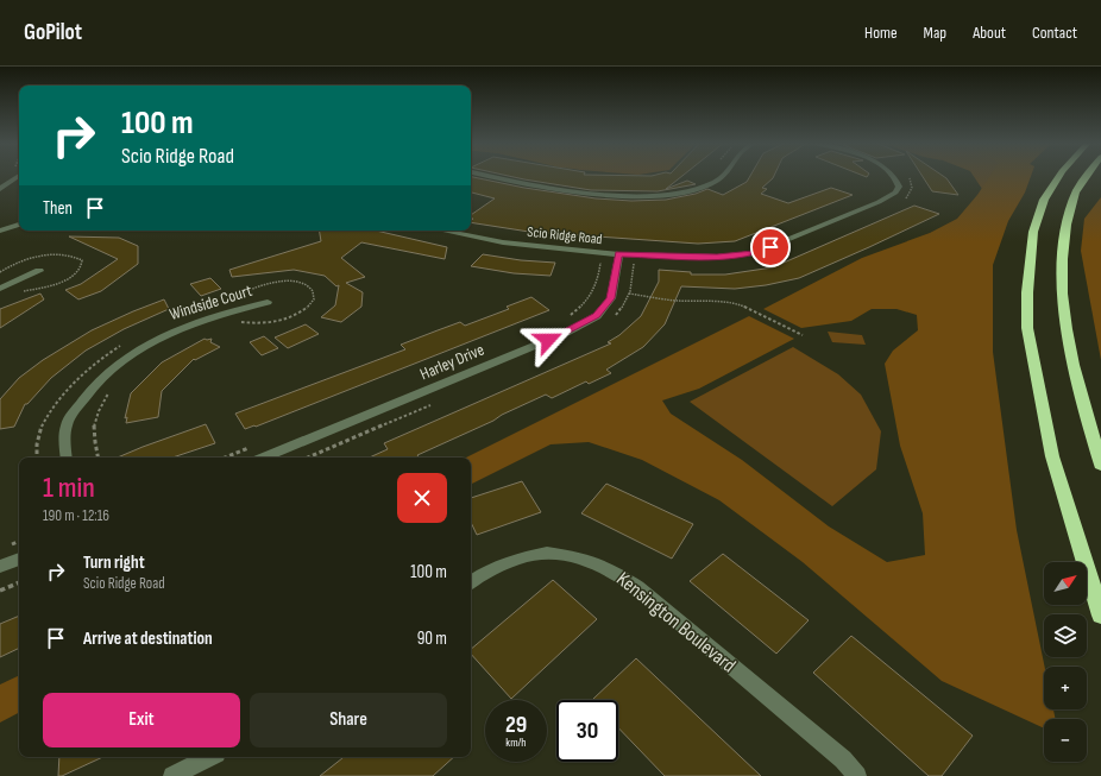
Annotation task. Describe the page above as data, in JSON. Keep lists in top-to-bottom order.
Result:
{
  "streets": {
    "street": [
      "Scio Ridge Road",
      "Windside Court",
      "Harley Drive",
      "Kensington Boulevard"
    ]
  },
  "crossings": [
    ["Scio Ridge Road", "Harley Drive"]
  ],
  "north": "top right",
  "page": {
    "header": "GoPilot",
    "nav": [
      "Home",
      "Map",
      "About",
      "Contact"
    ],
    "turn": ["100 m", "Scio Ridge Road"],
    "then": "Then",
    "heading": ["1 min", "190 m · 12:16"],
    "list": [
      {
        "name": "Turn right",
        "note": "Scio Ridge Road",
        "value": "100 m"
      },
      {
        "name": "Arrive at destination",
        "value": "90 m"
      }
    ],
    "map_buttons": ["+", "−"],
    "buttons": ["Exit", "Share"],
    "speed": "29 km/h",
    "limit": "30"
  }
}
